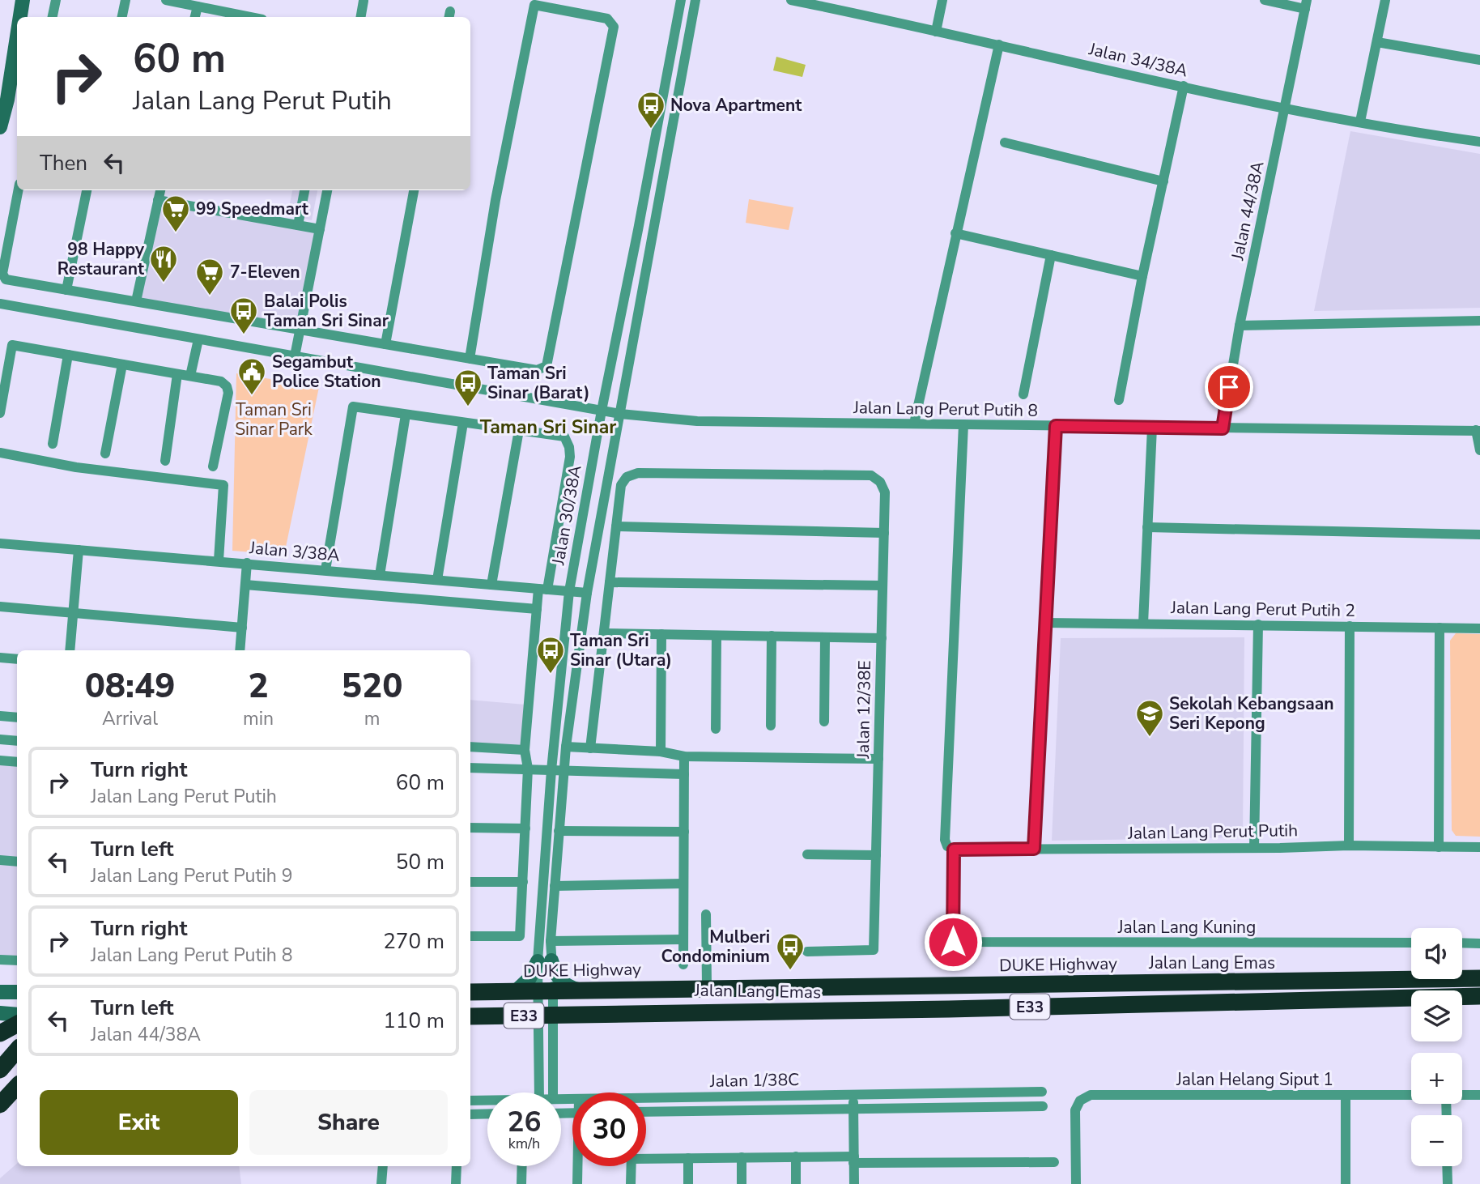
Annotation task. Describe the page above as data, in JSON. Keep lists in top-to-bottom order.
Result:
{
  "streets": {
    "highway": ["DUKE Highway", "E33"],
    "main road": ["Jalan Lang Emas"],
    "street": [
      "Jalan 34/38A",
      "Jalan 44/38A",
      "Jalan Lang Perut Putih 8",
      "Jalan 30/38A",
      "Jalan 3/38A",
      "Jalan Lang Perut Putih 2",
      "Jalan 12/38E",
      "Jalan Lang Perut Putih",
      "Jalan Lang Kuning",
      "Jalan Helang Siput 1",
      "Jalan 1/38C"
    ]
  },
  "crossings": [
    ["Jalan 34/38A", "Jalan 44/38A"],
    ["Jalan 44/38A", "Jalan Lang Perut Putih 8"],
    ["Jalan Lang Perut Putih 8", "Jalan 30/38A"],
    ["Jalan 30/38A", "Jalan 3/38A"],
    ["Jalan 30/38A", "Jalan Lang Emas"],
    ["Jalan Lang Perut Putih", "Jalan Lang Kuning"],
    ["Jalan Lang Emas", "DUKE Highway"]
  ],
  "districts": ["Taman Sri Sinar"],
  "parks": ["Taman Sri Sinar Park"],
  "places": {
    "bus stop": [
      "Nova Apartment",
      "Balai Polis Taman Sri Sinar",
      "Taman Sri Sinar (Barat)",
      "Taman Sri Sinar (Utara)",
      "Mulberi Condominium"
    ],
    "supermarket": ["99 Speedmart", "7-Eleven"],
    "restaurant": ["98 Happy Restaurant"],
    "public building": ["Segambut Police Station"],
    "school or university": ["Sekolah Kebangsaan Seri Kepong"]
  },
  "page": {
    "turn": ["60 m", "Jalan Lang Perut Putih"],
    "then": "Then",
    "eta": [
      "08:49",
      "Arrival",
      "2",
      "min",
      "520",
      "m"
    ],
    "list": [
      {
        "name": "Turn right",
        "note": "Jalan Lang Perut Putih",
        "value": "60 m"
      },
      {
        "name": "Turn left",
        "note": "Jalan Lang Perut Putih 9",
        "value": "50 m"
      },
      {
        "name": "Turn right",
        "note": "Jalan Lang Perut Putih 8",
        "value": "270 m"
      },
      {
        "name": "Turn left",
        "note": "Jalan 44/38A",
        "value": "110 m"
      }
    ],
    "map_buttons": ["+", "−"],
    "buttons": ["Exit", "Share"],
    "speed": "26 km/h",
    "limit": "30"
  }
}
